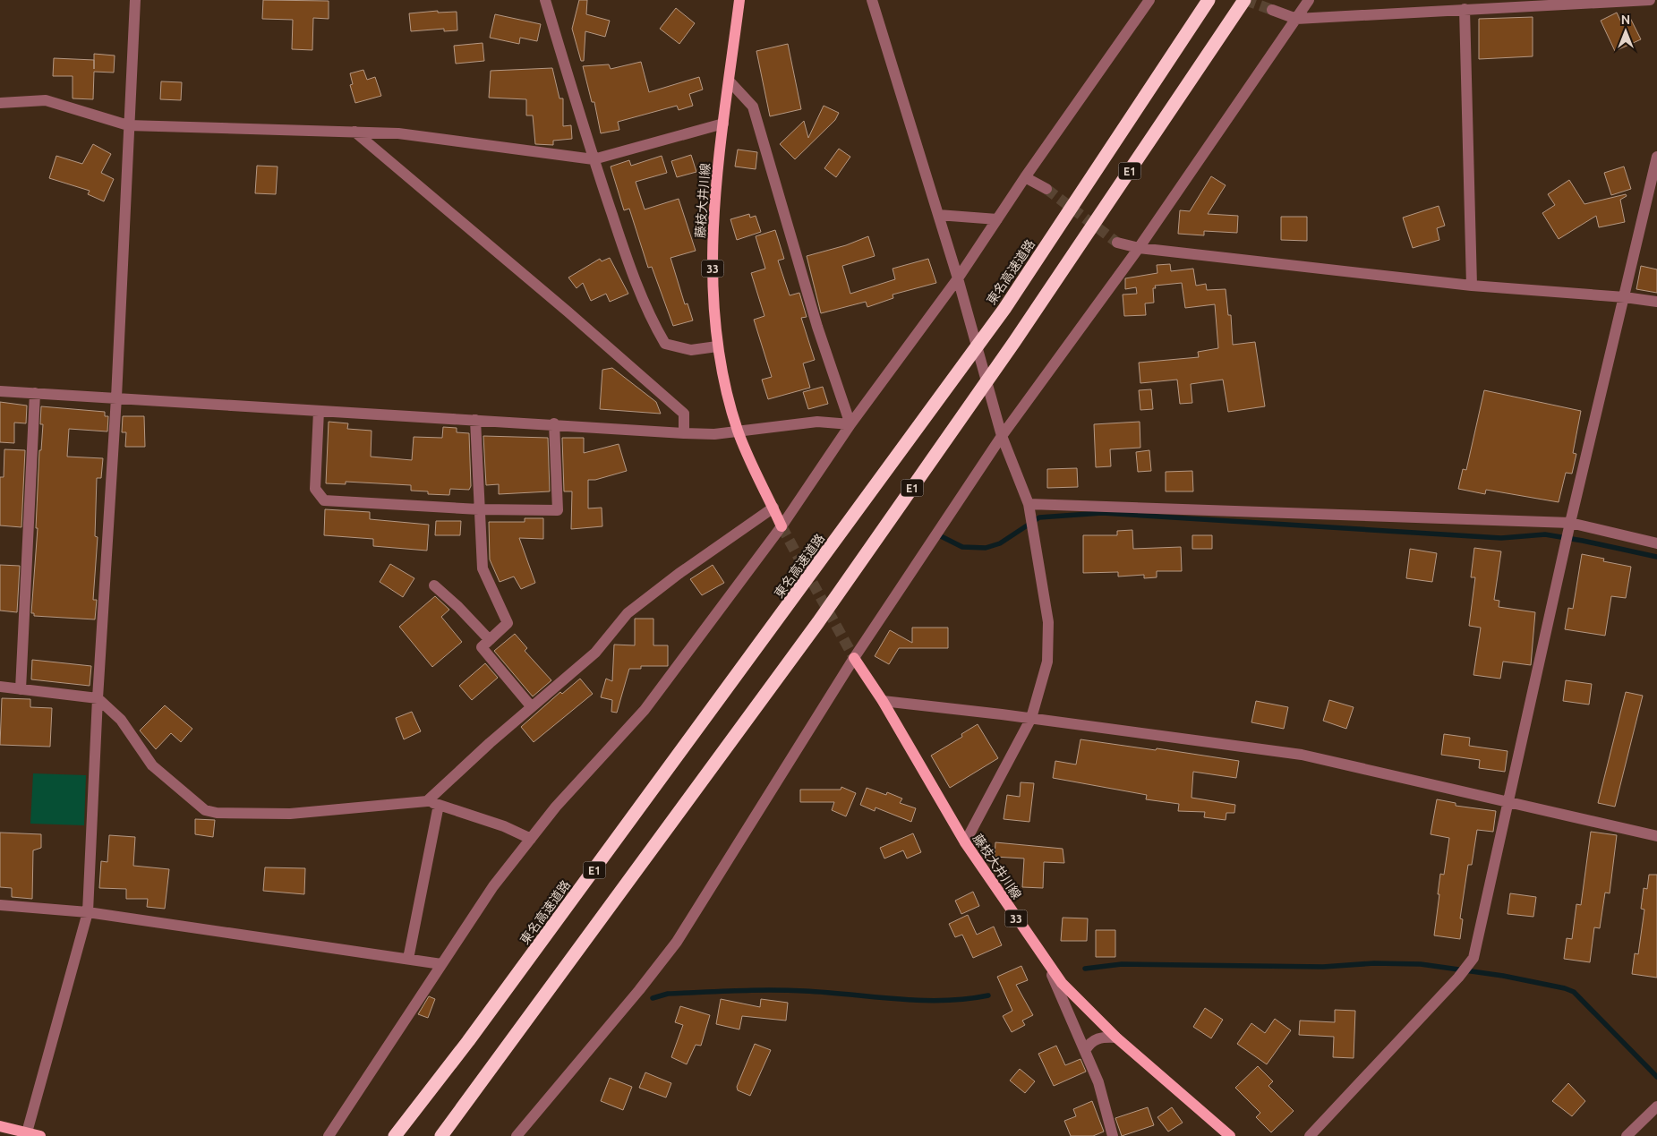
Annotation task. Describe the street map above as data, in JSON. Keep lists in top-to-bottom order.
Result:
{
  "streets": {
    "highway": ["E1", "東名高速道路"],
    "main road": ["藤枝大井川線", "33"]
  },
  "north": "top"
}
